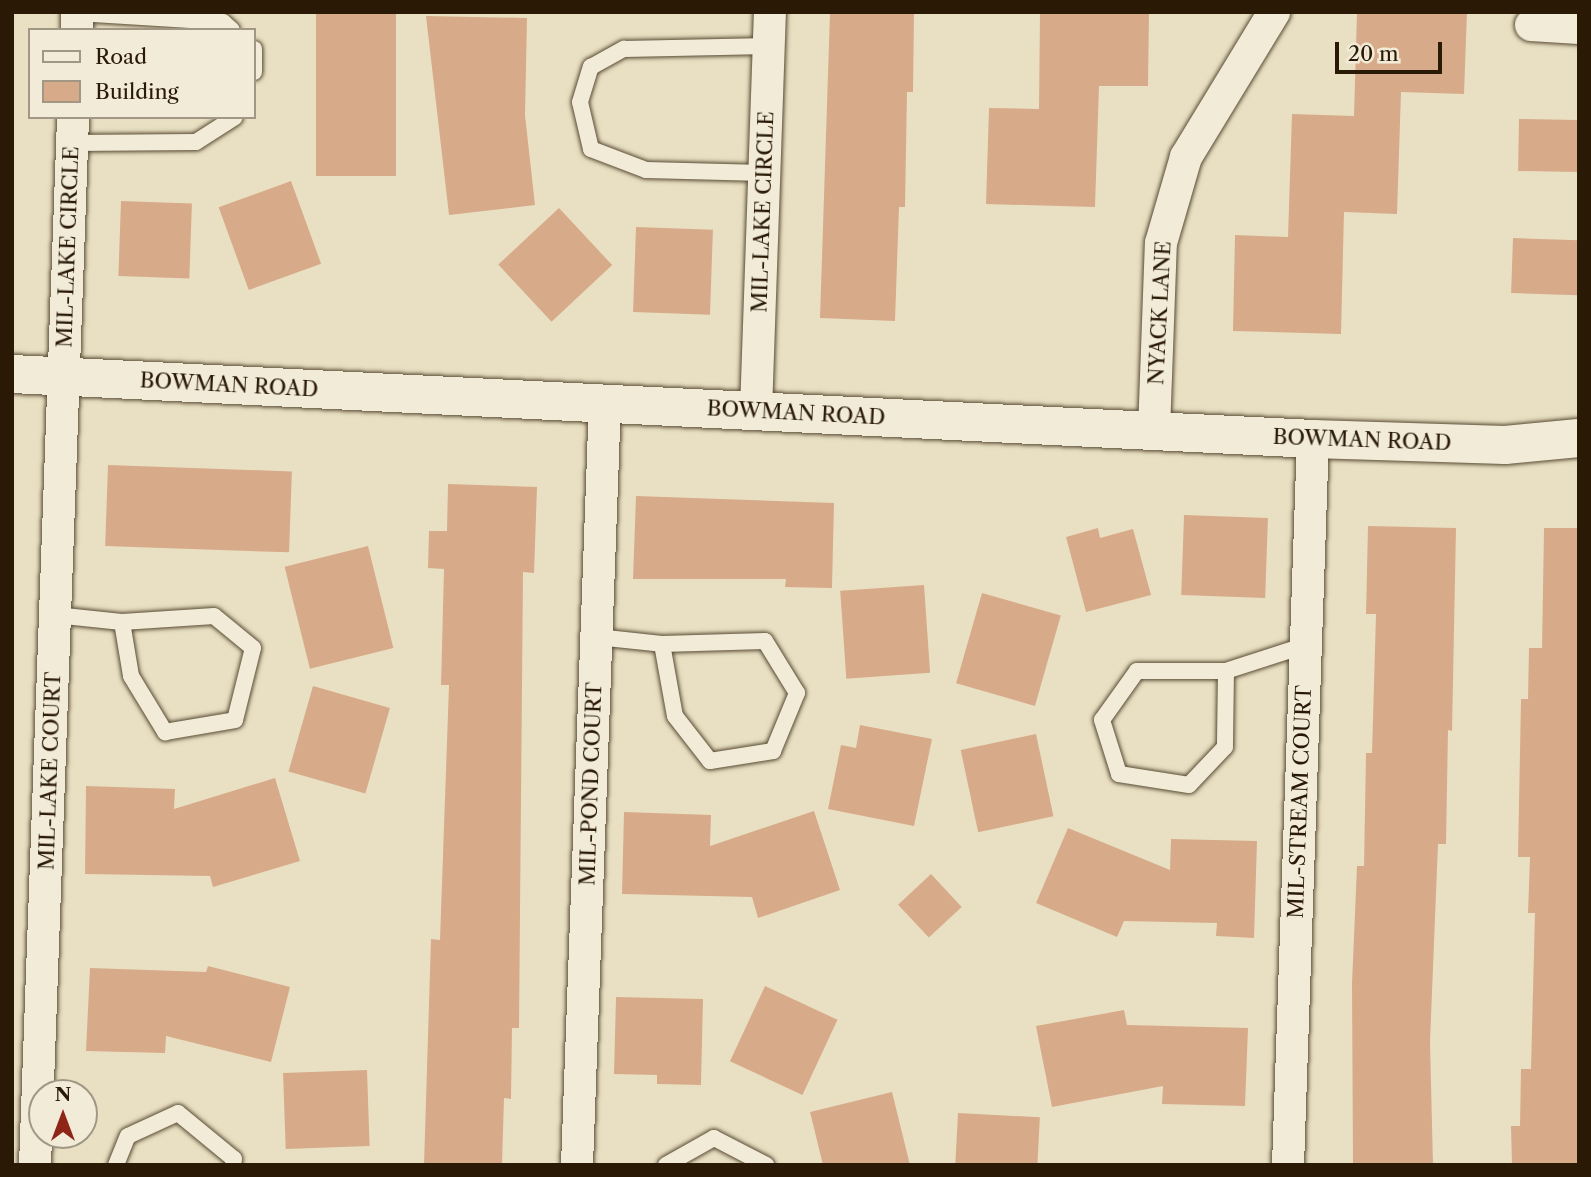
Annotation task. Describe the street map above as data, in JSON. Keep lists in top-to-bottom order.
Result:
{
  "streets": {
    "street": [
      "MIL-LAKE CIRCLE",
      "NYACK LANE",
      "BOWMAN ROAD",
      "MIL-LAKE COURT",
      "MIL-POND COURT",
      "MIL-STREAM COURT"
    ]
  },
  "crossings": [
    ["MIL-LAKE CIRCLE", "BOWMAN ROAD"],
    ["MIL-LAKE CIRCLE", "MIL-LAKE COURT"],
    ["NYACK LANE", "BOWMAN ROAD"],
    ["BOWMAN ROAD", "MIL-LAKE COURT"],
    ["BOWMAN ROAD", "MIL-POND COURT"],
    ["BOWMAN ROAD", "MIL-STREAM COURT"]
  ],
  "legend": ["Road", "Building"],
  "scale_bar": "20 m",
  "north": "top"
}
